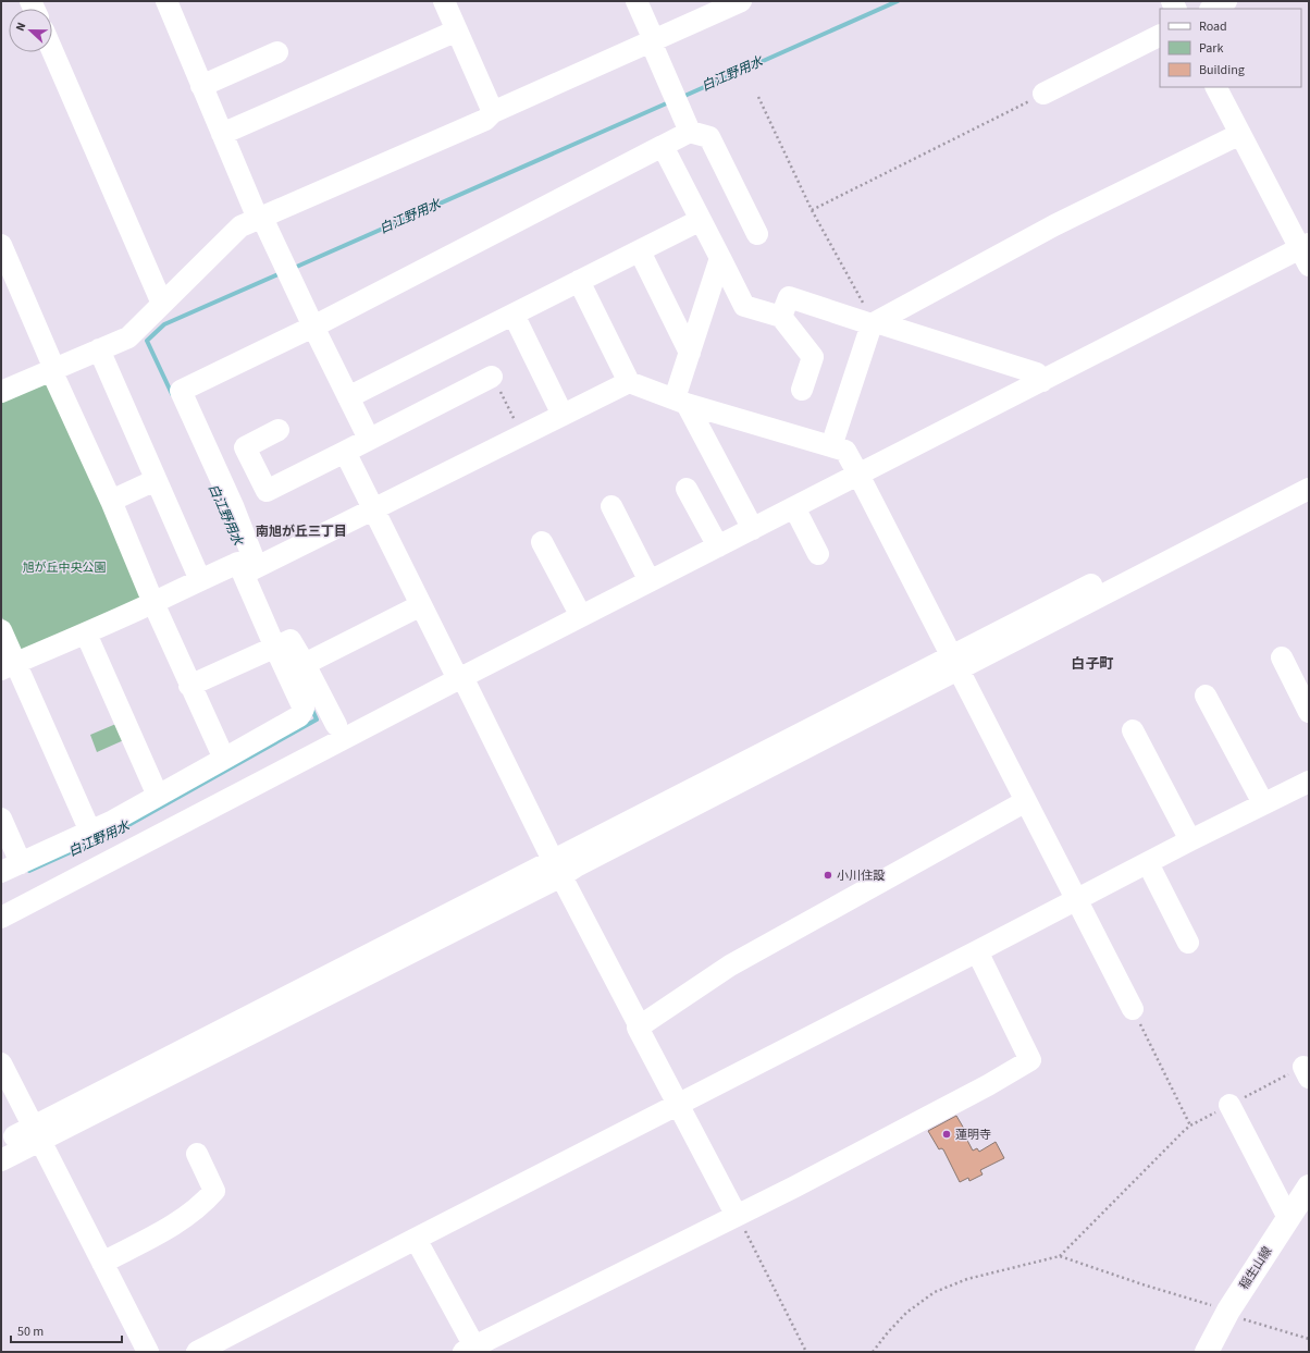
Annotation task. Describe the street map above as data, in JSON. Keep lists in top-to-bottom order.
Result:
{
  "streets": {
    "main road": ["稲生山線"]
  },
  "districts": ["南旭が丘三丁目", "白子町"],
  "water": ["白江野用水"],
  "parks": ["旭が丘中央公園"],
  "places": ["小川住設", "蓮明寺"],
  "legend": ["Road", "Park", "Building"],
  "scale_bar": "50 m",
  "north": "left"
}
